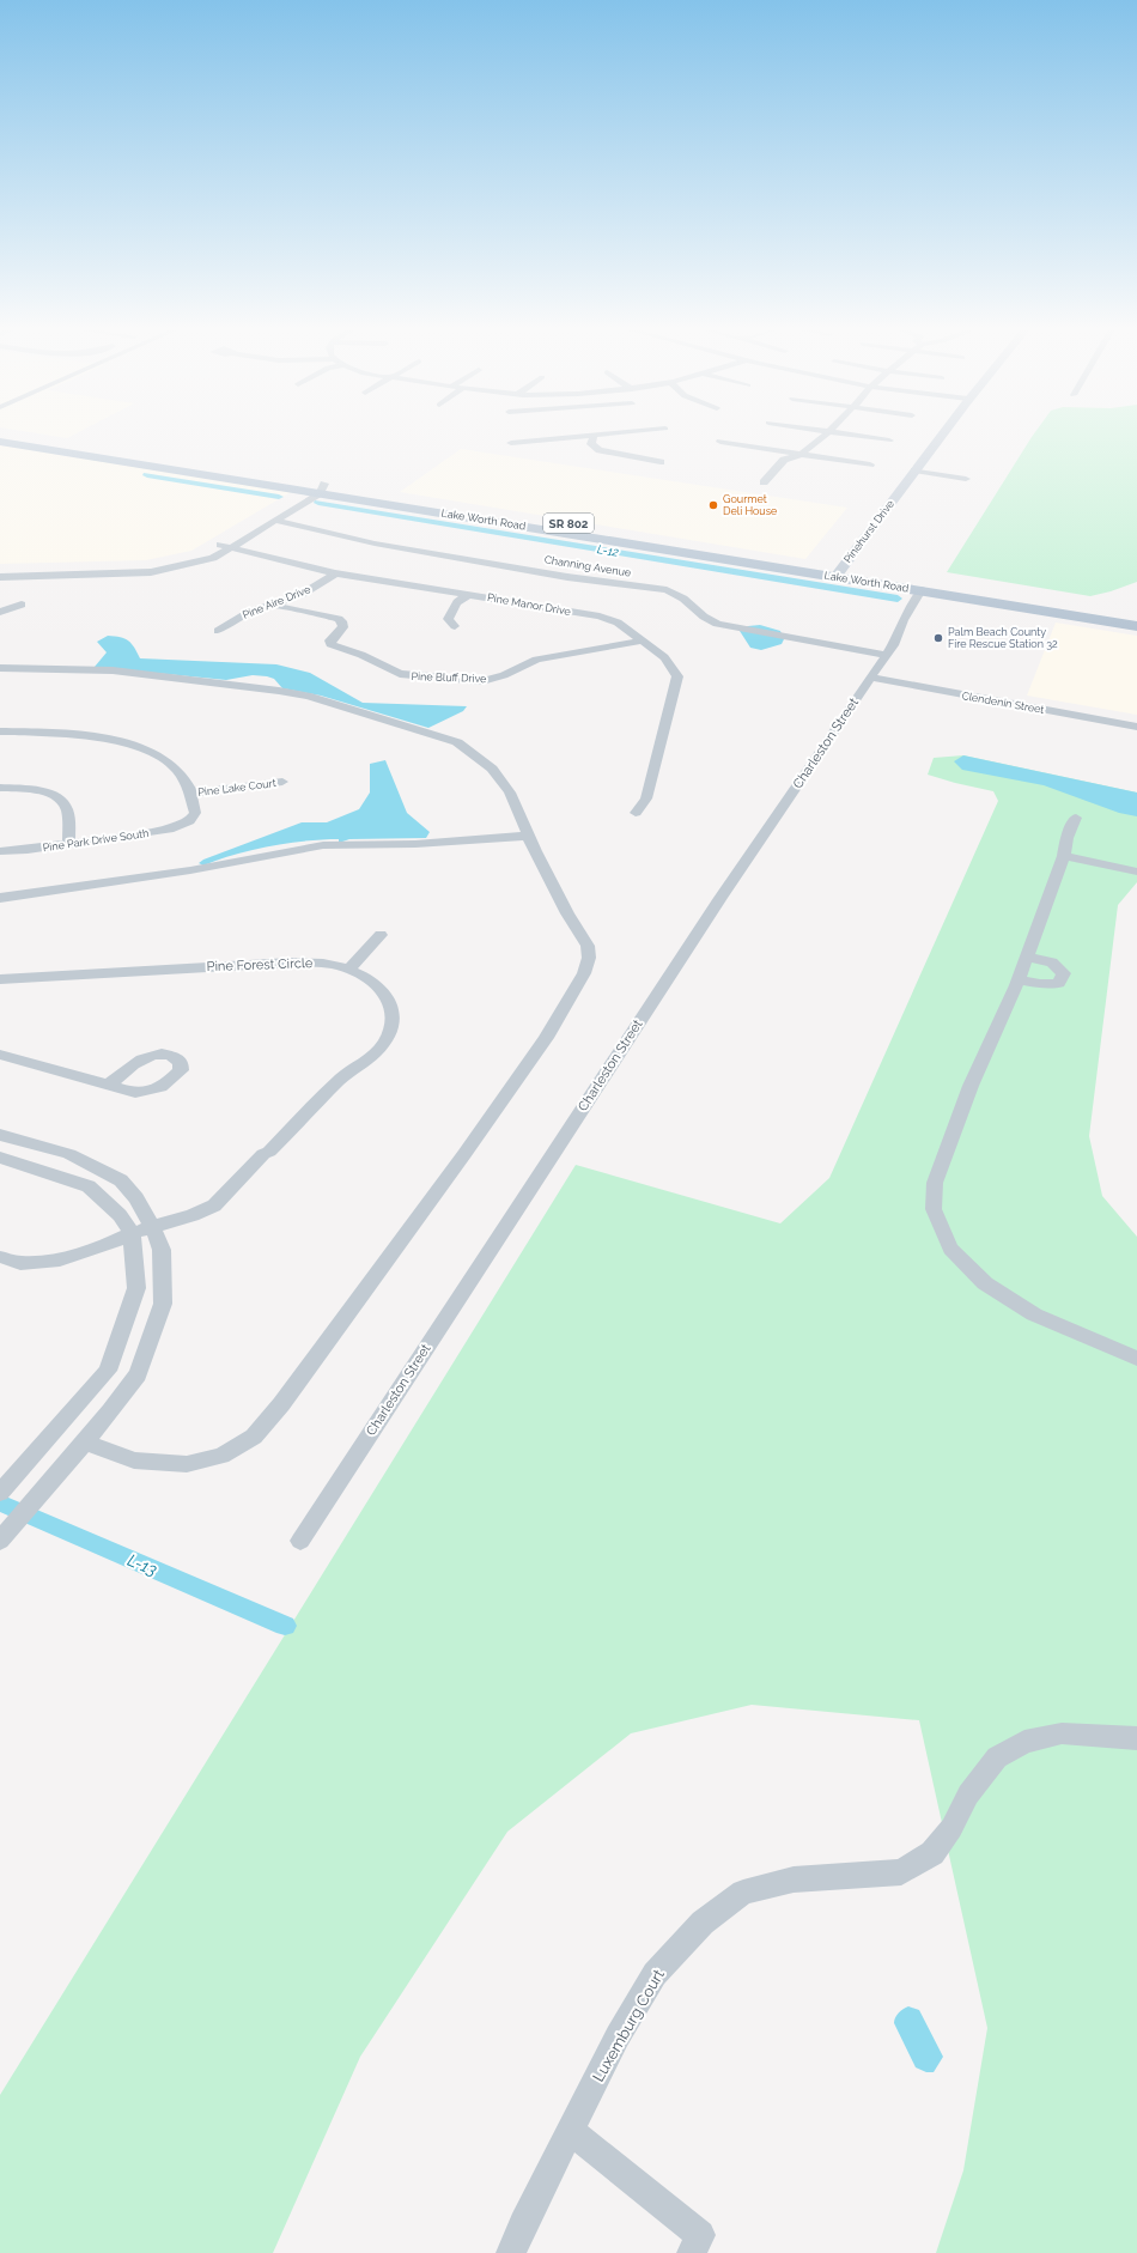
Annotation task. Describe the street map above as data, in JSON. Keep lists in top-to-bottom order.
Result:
{
  "streets": {
    "main road": ["Lake Worth Road", "SR 802"],
    "street": [
      "Pinehurst Drive",
      "Channing Avenue",
      "Pine Aire Drive",
      "Pine Manor Drive",
      "Pine Bluff Drive",
      "Clendenin Street",
      "Charleston Street",
      "Pine Lake Court",
      "Pine Park Drive South",
      "Pine Forest Circle",
      "Luxemburg Court"
    ]
  },
  "crossings": [
    ["Lake Worth Road", "Pinehurst Drive"],
    ["Lake Worth Road", "Charleston Street"],
    ["Channing Avenue", "Charleston Street"],
    ["Pine Aire Drive", "Pine Manor Drive"],
    ["Pine Aire Drive", "Pine Bluff Drive"],
    ["Pine Manor Drive", "Pine Bluff Drive"],
    ["Clendenin Street", "Charleston Street"],
    ["Pine Lake Court", "Pine Park Drive South"]
  ],
  "water": ["L-12", "L-13"],
  "places": ["Gourmet Deli House", "Palm Beach County Fire Rescue Station 32"]
}
